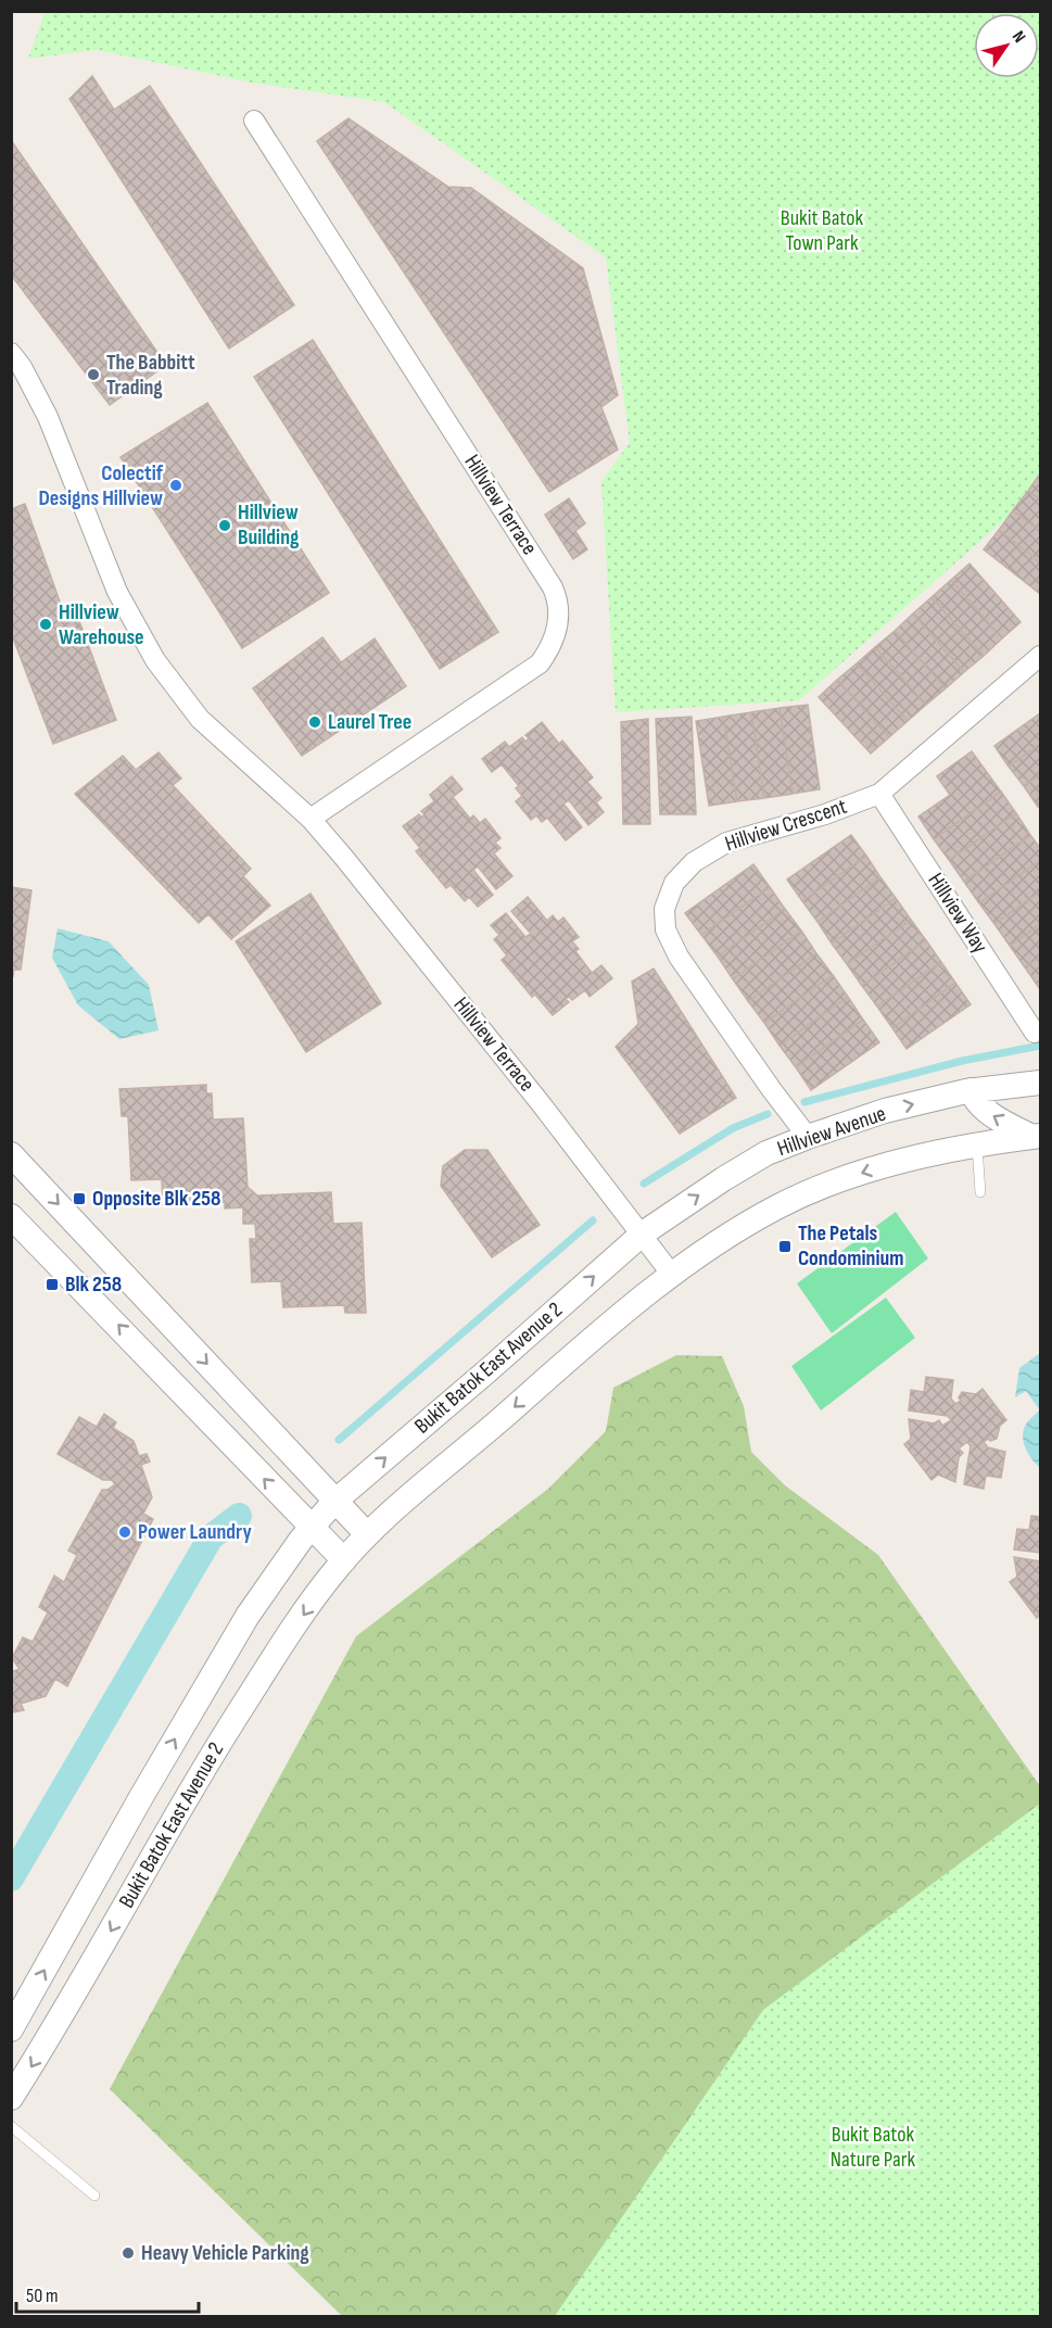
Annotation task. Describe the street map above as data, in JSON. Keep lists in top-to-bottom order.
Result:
{
  "streets": {
    "street": [
      "Hillview Terrace",
      "Hillview Crescent",
      "Hillview Way",
      "Hillview Avenue",
      "Bukit Batok East Avenue 2"
    ]
  },
  "crossings": [
    ["Hillview Terrace", "Hillview Avenue"],
    ["Hillview Terrace", "Bukit Batok East Avenue 2"],
    ["Hillview Crescent", "Hillview Way"],
    ["Hillview Crescent", "Hillview Avenue"],
    ["Hillview Avenue", "Bukit Batok East Avenue 2"]
  ],
  "parks": ["Bukit Batok Town Park", "Bukit Batok Nature Park"],
  "places": {
    "other": [
      "The Babbitt Trading",
      "Colectif Designs Hillview",
      "Hillview Building",
      "Hillview Warehouse",
      "Laurel Tree",
      "Power Laundry",
      "Heavy Vehicle Parking"
    ],
    "transit": ["Opposite Blk 258", "The Petals Condominium", "Blk 258"]
  },
  "scale_bar": "50 m",
  "north": "top right"
}
